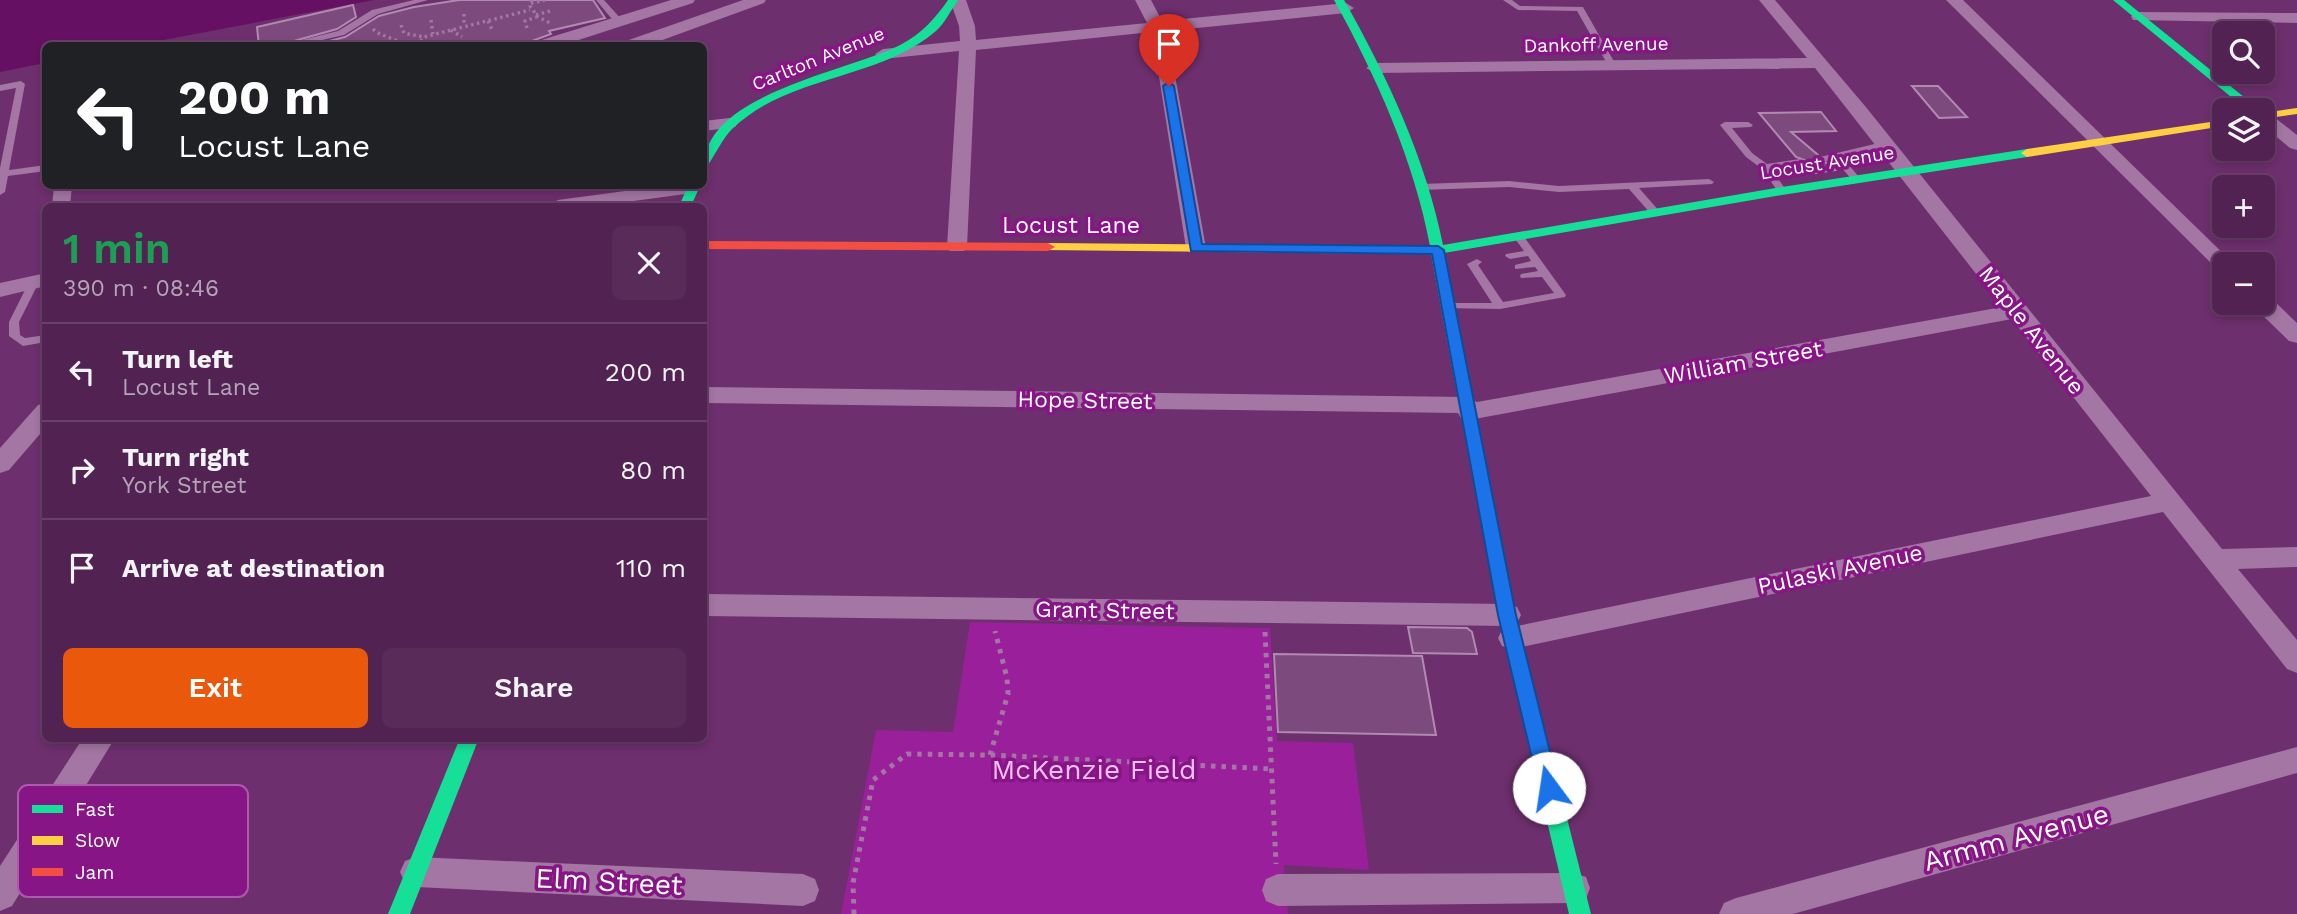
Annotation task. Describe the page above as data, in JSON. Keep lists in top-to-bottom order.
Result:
{
  "streets": {
    "main road": ["Carlton Avenue", "Locust Avenue", "Locust Lane"],
    "street": [
      "Dankoff Avenue",
      "Maple Avenue",
      "William Street",
      "Hope Street",
      "Pulaski Avenue",
      "Grant Street",
      "Armm Avenue",
      "Elm Street"
    ]
  },
  "crossings": [
    ["Dankoff Avenue", "Maple Avenue"],
    ["Locust Avenue", "Locust Lane"],
    ["Locust Avenue", "Maple Avenue"],
    ["Maple Avenue", "William Street"],
    ["Maple Avenue", "Pulaski Avenue"],
    ["William Street", "Hope Street"],
    ["Pulaski Avenue", "Grant Street"]
  ],
  "parks": ["McKenzie Field"],
  "legend": ["Fast", "Slow", "Jam"],
  "page": {
    "map_buttons": ["+", "−"],
    "turn": ["200 m", "Locust Lane"],
    "heading": ["1 min", "390 m · 08:46"],
    "list": [
      {
        "name": "Turn left",
        "note": "Locust Lane",
        "value": "200 m"
      },
      {
        "name": "Turn right",
        "note": "York Street",
        "value": "80 m"
      },
      {
        "name": "Arrive at destination",
        "value": "110 m"
      }
    ],
    "buttons": ["Exit", "Share"]
  }
}
